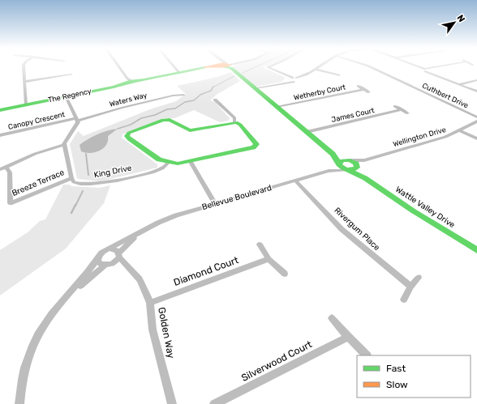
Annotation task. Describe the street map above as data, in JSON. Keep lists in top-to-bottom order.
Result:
{
  "streets": {
    "street": [
      "Wetherby Court",
      "The Regency",
      "Cuthbert Drive",
      "Waters Way",
      "James Court",
      "Canopy Crescent",
      "Wellington Drive",
      "King Drive",
      "Breeze Terrace",
      "Bellevue Boulevard",
      "Wattle Valley Drive",
      "Rivergum Place",
      "Diamond Court",
      "Golden Way",
      "Silverwood Court"
    ]
  },
  "crossings": [
    ["Waters Way", "Canopy Crescent"],
    ["Wellington Drive", "Wattle Valley Drive"],
    ["King Drive", "Breeze Terrace"],
    ["Bellevue Boulevard", "Wattle Valley Drive"],
    ["Bellevue Boulevard", "Rivergum Place"],
    ["Bellevue Boulevard", "Golden Way"],
    ["Diamond Court", "Golden Way"]
  ],
  "legend": ["Fast", "Slow"],
  "north": "top right"
}
